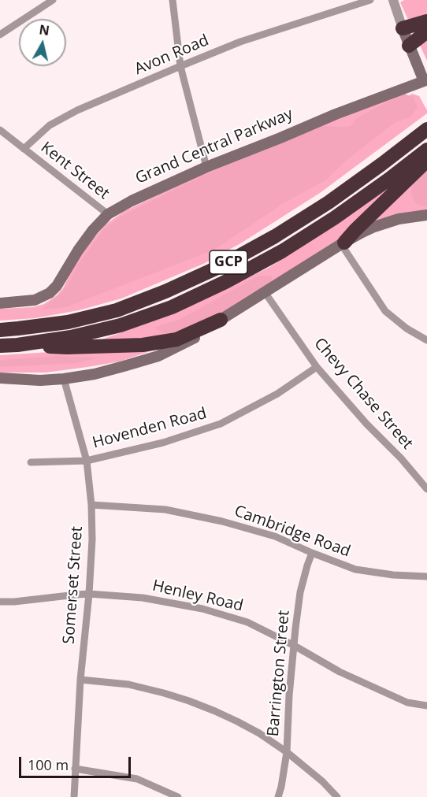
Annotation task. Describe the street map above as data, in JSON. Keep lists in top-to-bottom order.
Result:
{
  "streets": {
    "highway": ["GCP"],
    "main road": ["Grand Central Parkway"],
    "street": [
      "Avon Road",
      "Kent Street",
      "Chevy Chase Street",
      "Hovenden Road",
      "Cambridge Road",
      "Somerset Street",
      "Henley Road",
      "Barrington Street"
    ]
  },
  "crossings": [
    ["Avon Road", "Kent Street"],
    ["Grand Central Parkway", "Kent Street"],
    ["Chevy Chase Street", "Hovenden Road"],
    ["Hovenden Road", "Somerset Street"],
    ["Cambridge Road", "Somerset Street"],
    ["Cambridge Road", "Barrington Street"],
    ["Somerset Street", "Henley Road"],
    ["Henley Road", "Barrington Street"]
  ],
  "scale_bar": "100 m",
  "north": "top"
}
